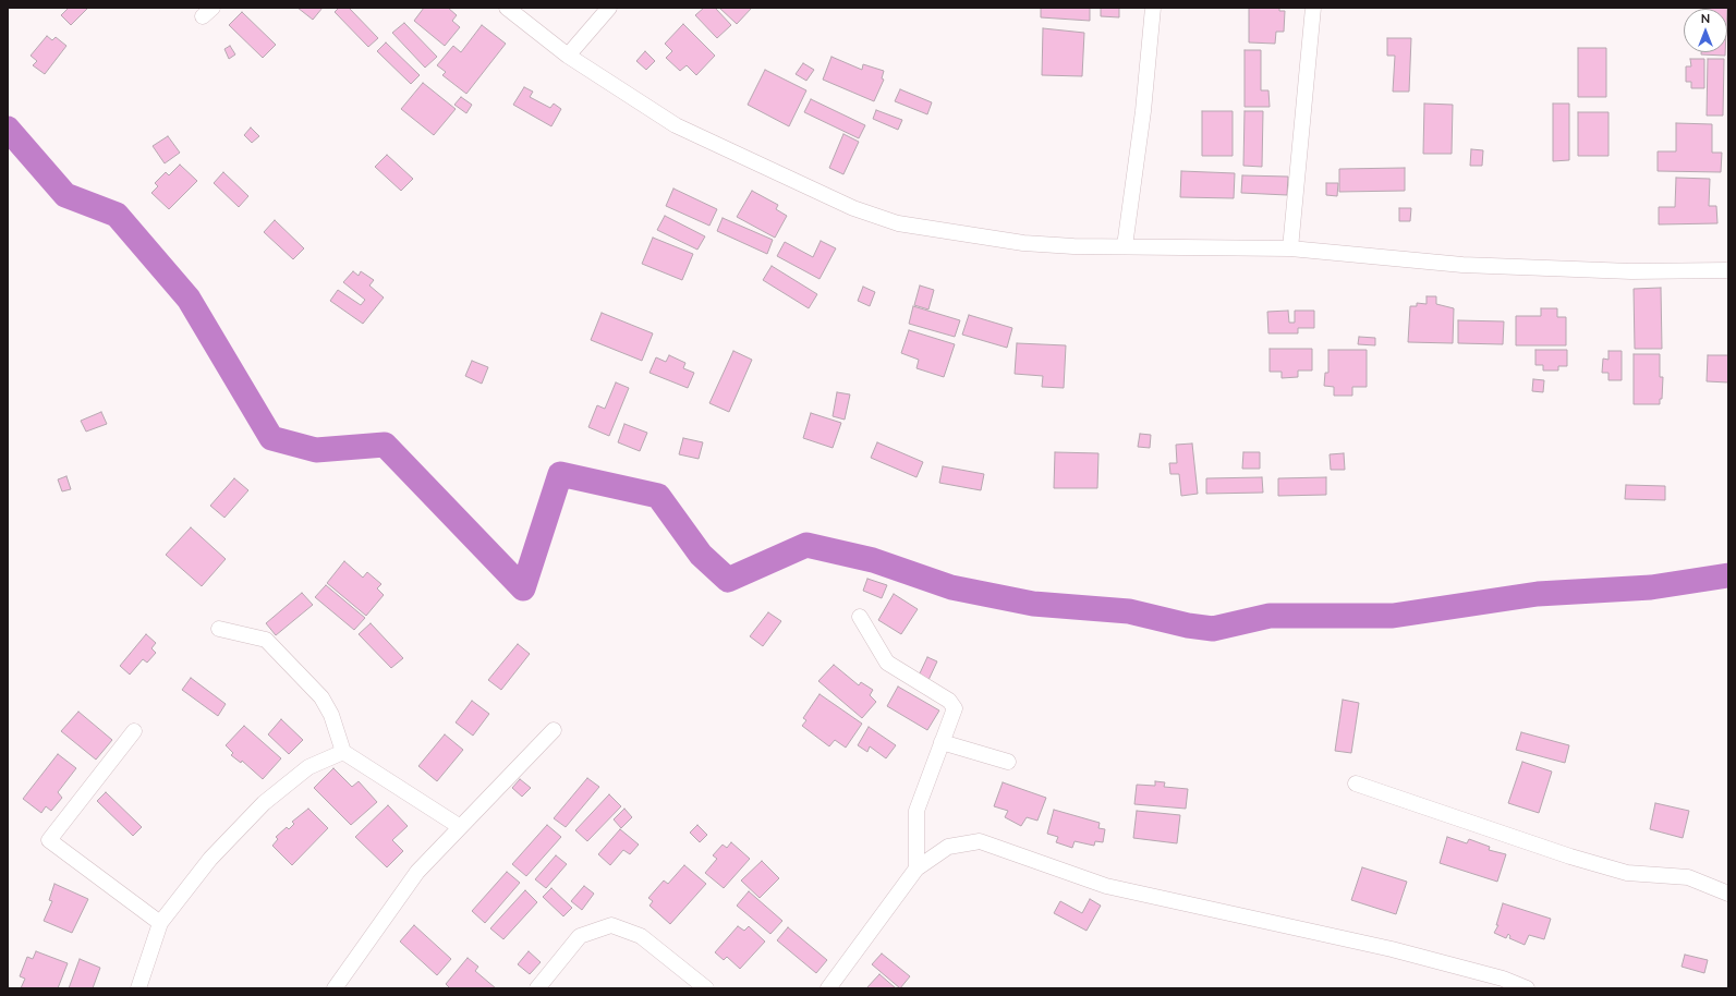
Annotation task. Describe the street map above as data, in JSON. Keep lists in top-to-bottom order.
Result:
{
  "north": "top"
}
